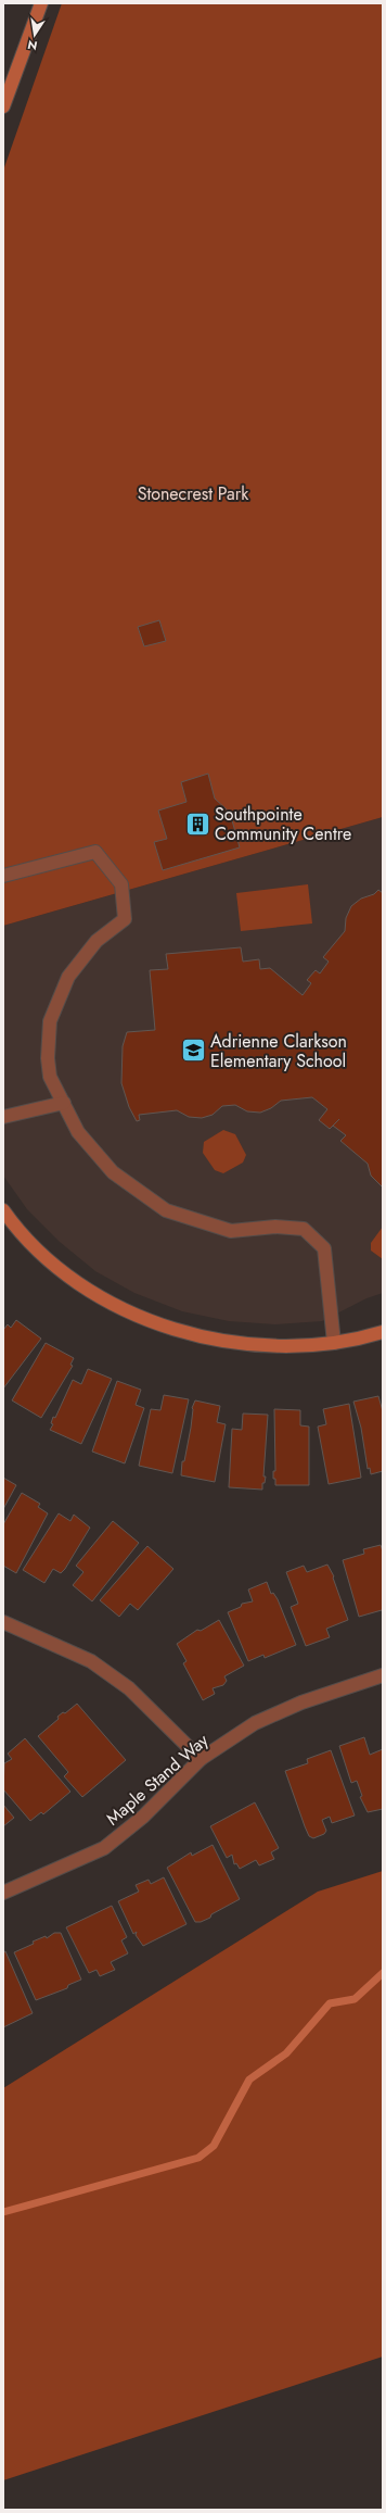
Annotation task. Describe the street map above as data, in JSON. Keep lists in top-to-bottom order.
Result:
{
  "streets": {
    "street": ["Maple Stand Way"]
  },
  "parks": ["Stonecrest Park"],
  "places": {
    "building": ["Southpointe Community Centre"],
    "school or university": ["Adrienne Clarkson Elementary School"]
  },
  "north": "bottom"
}
